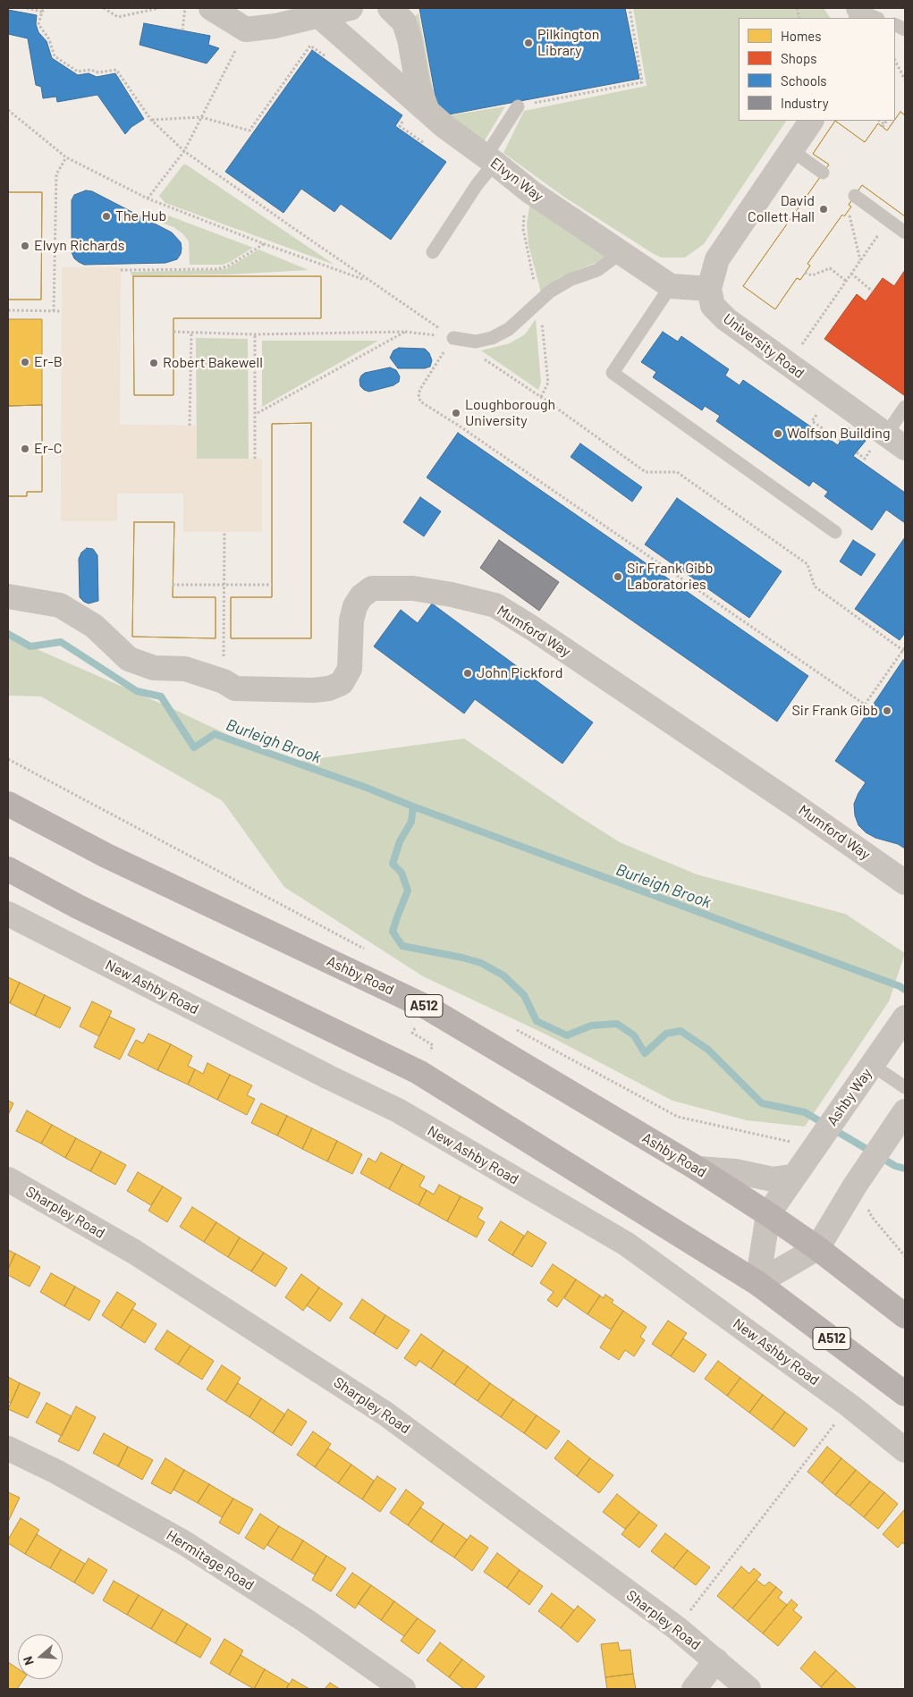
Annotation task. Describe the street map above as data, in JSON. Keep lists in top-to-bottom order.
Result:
{
  "streets": {
    "main road": ["Ashby Road", "A512"],
    "street": [
      "Elvyn Way",
      "University Road",
      "Mumford Way",
      "New Ashby Road",
      "Ashby Way",
      "Sharpley Road",
      "Hermitage Road"
    ]
  },
  "crossings": [
    ["Elvyn Way", "University Road"],
    ["Ashby Road", "Ashby Way"]
  ],
  "water": ["Burleigh Brook"],
  "places": [
    "Pilkington Library",
    "David Collett Hall",
    "The Hub",
    "Elvyn Richards",
    "Er-B",
    "Robert Bakewell",
    "Loughborough University",
    "Wolfson Building",
    "Er-C",
    "Sir Frank Gibb Laboratories",
    "John Pickford",
    "Sir Frank Gibb"
  ],
  "legend": [
    "Homes",
    "Shops",
    "Schools",
    "Industry"
  ],
  "north": "left"
}
